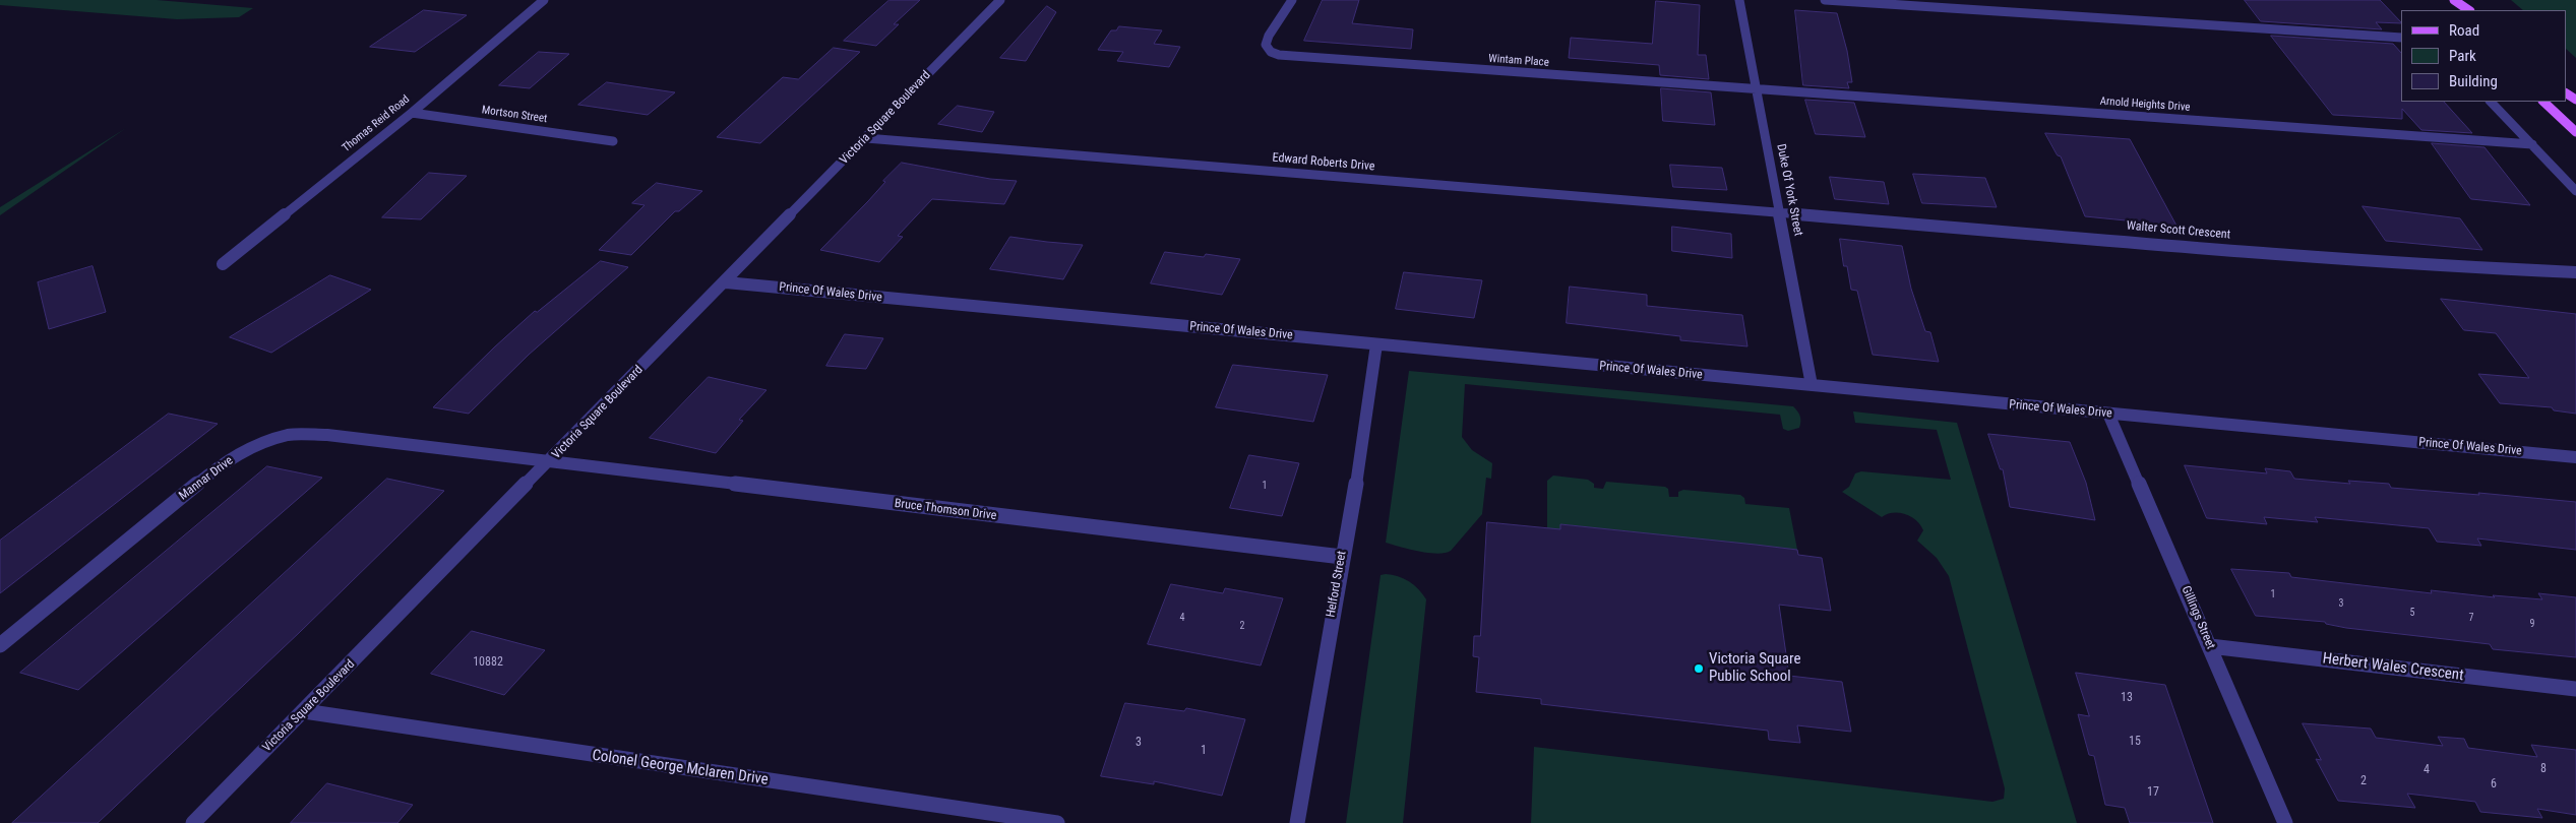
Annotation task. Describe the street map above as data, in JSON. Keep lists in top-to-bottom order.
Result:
{
  "streets": {
    "street": [
      "Wintam Place",
      "Arnold Heights Drive",
      "Mortson Street",
      "Victoria Square Boulevard",
      "Thomas Reid Road",
      "Edward Roberts Drive",
      "Duke Of York Street",
      "Walter Scott Crescent",
      "Prince Of Wales Drive",
      "Mannar Drive",
      "Bruce Thomson Drive",
      "Helford Street",
      "Gillings Street",
      "Herbert Wales Crescent",
      "Colonel George Mclaren Drive"
    ]
  },
  "crossings": [
    ["Wintam Place", "Arnold Heights Drive"],
    ["Wintam Place", "Duke Of York Street"],
    ["Arnold Heights Drive", "Duke Of York Street"],
    ["Mortson Street", "Thomas Reid Road"],
    ["Victoria Square Boulevard", "Edward Roberts Drive"],
    ["Victoria Square Boulevard", "Prince Of Wales Drive"],
    ["Victoria Square Boulevard", "Mannar Drive"],
    ["Victoria Square Boulevard", "Bruce Thomson Drive"],
    ["Victoria Square Boulevard", "Colonel George Mclaren Drive"],
    ["Edward Roberts Drive", "Duke Of York Street"],
    ["Edward Roberts Drive", "Walter Scott Crescent"],
    ["Duke Of York Street", "Walter Scott Crescent"],
    ["Duke Of York Street", "Prince Of Wales Drive"],
    ["Prince Of Wales Drive", "Helford Street"],
    ["Prince Of Wales Drive", "Gillings Street"],
    ["Mannar Drive", "Bruce Thomson Drive"],
    ["Bruce Thomson Drive", "Helford Street"],
    ["Gillings Street", "Herbert Wales Crescent"]
  ],
  "places": ["Victoria Square Public School"],
  "house_numbers": [
    "1",
    "1",
    "3",
    "5",
    "4",
    "7",
    "9",
    "2",
    "10882",
    "13",
    "15",
    "3",
    "1",
    "8",
    "4",
    "2",
    "6",
    "17"
  ],
  "legend": ["Road", "Park", "Building"]
}
